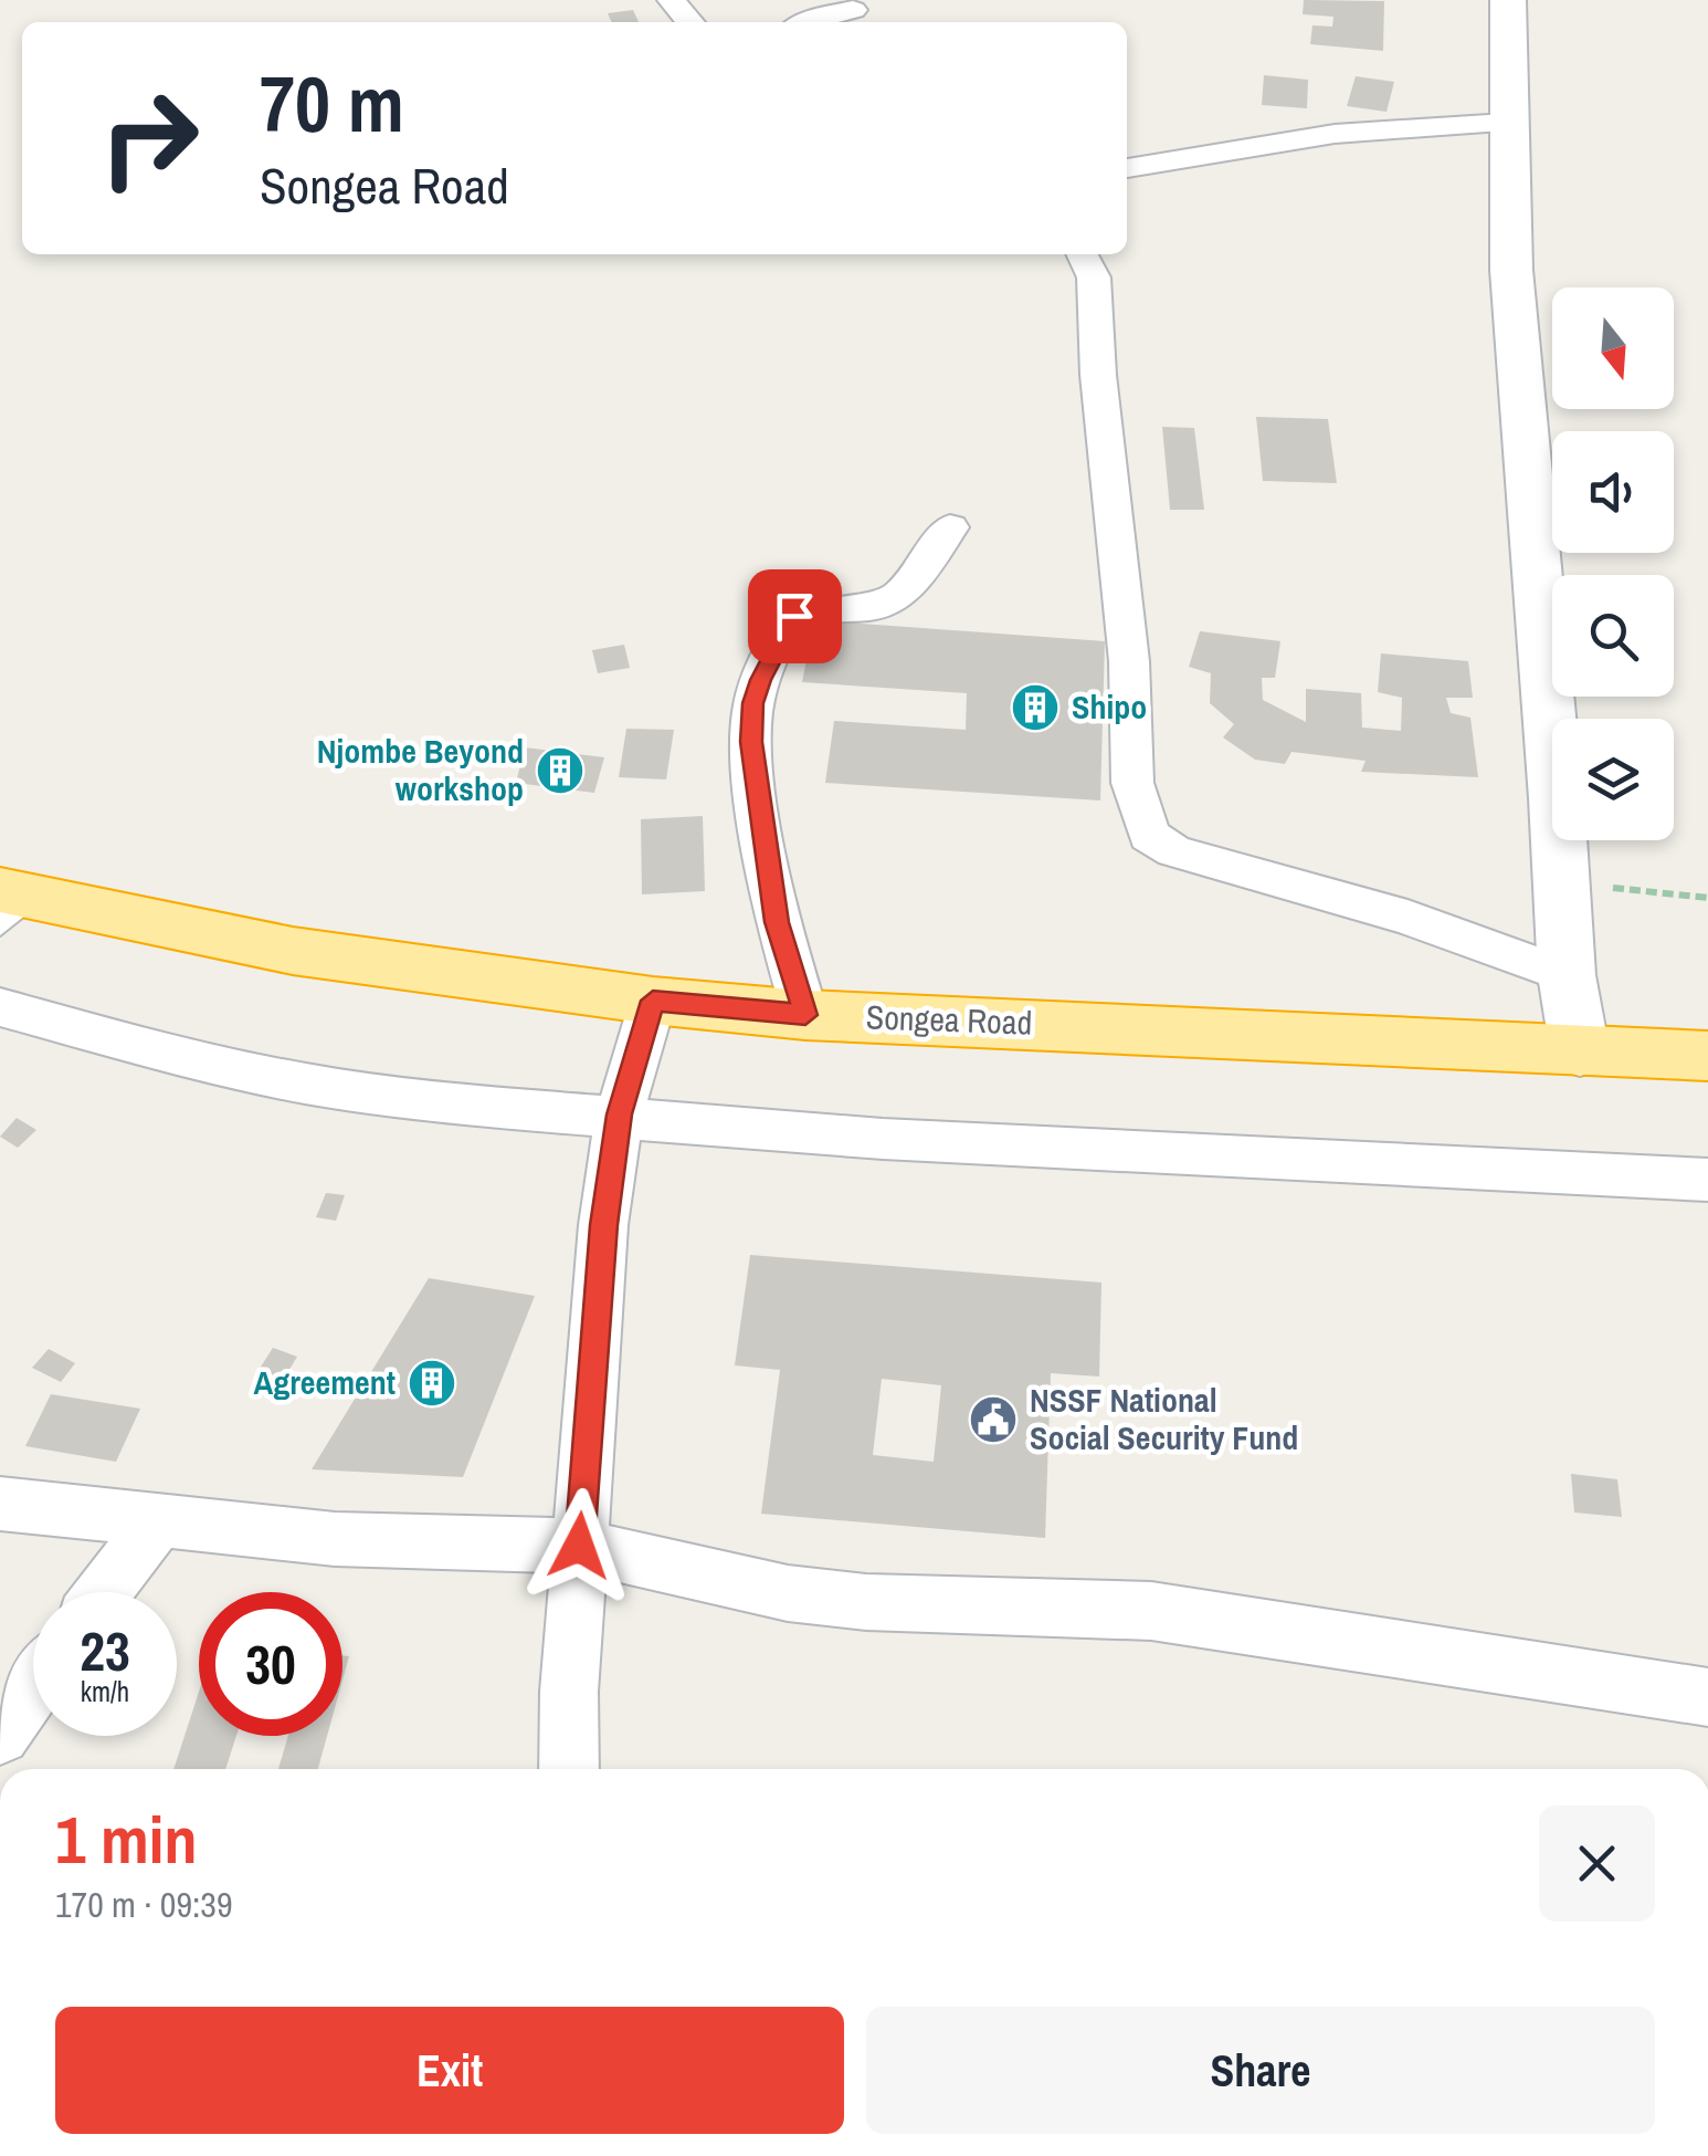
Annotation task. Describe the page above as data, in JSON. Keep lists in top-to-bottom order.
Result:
{
  "streets": {
    "highway": ["Songea Road"]
  },
  "places": {
    "building": ["Shipo", "Njombe Beyond workshop", "Agreement"],
    "public building": ["NSSF National Social Security Fund"]
  },
  "north": "bottom",
  "page": {
    "turn": ["70 m", "Songea Road"],
    "speed": "23 km/h",
    "limit": "30",
    "heading": ["1 min", "170 m · 09:39"],
    "buttons": ["Exit", "Share"]
  }
}
